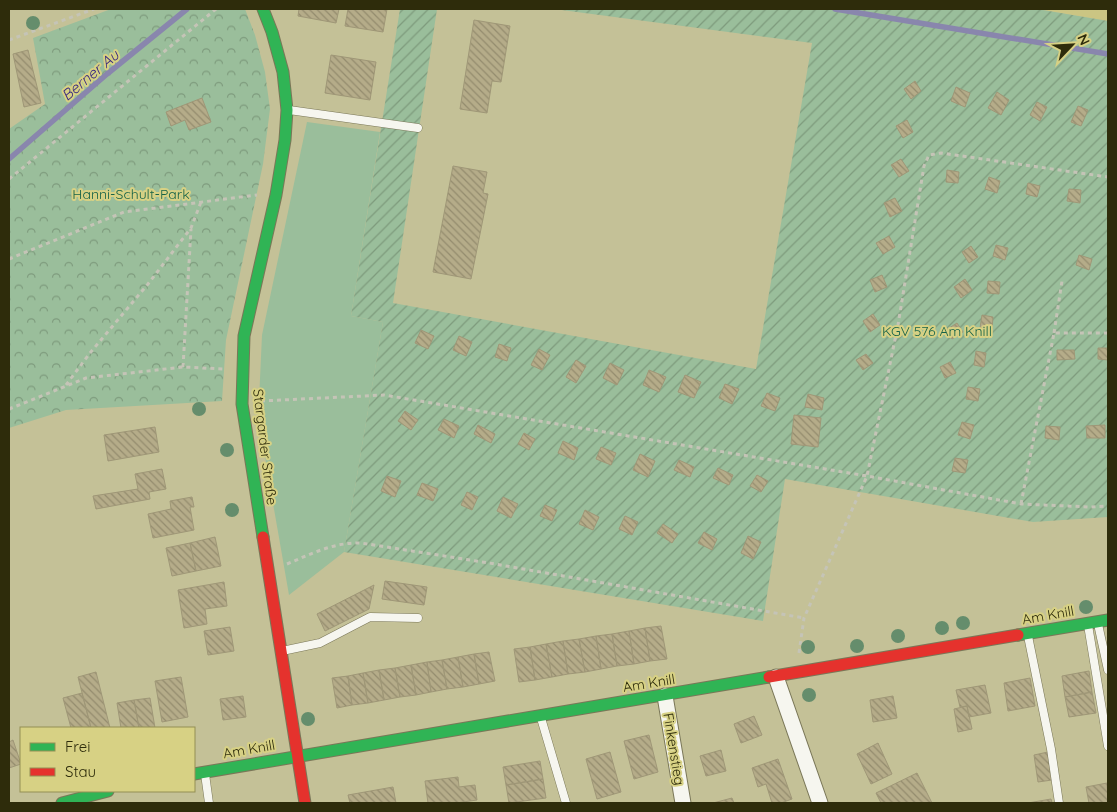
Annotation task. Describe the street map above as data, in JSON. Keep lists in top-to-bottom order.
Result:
{
  "streets": {
    "street": ["Stargarder Straße", "Am Knill", "Finkenstieg"]
  },
  "crossings": [
    ["Stargarder Straße", "Am Knill"],
    ["Am Knill", "Finkenstieg"]
  ],
  "water": ["Berner Au"],
  "parks": ["Hanni-Schult-Park", "KGV 576 Am Knill"],
  "legend": ["Frei", "Stau"],
  "north": "top right"
}
